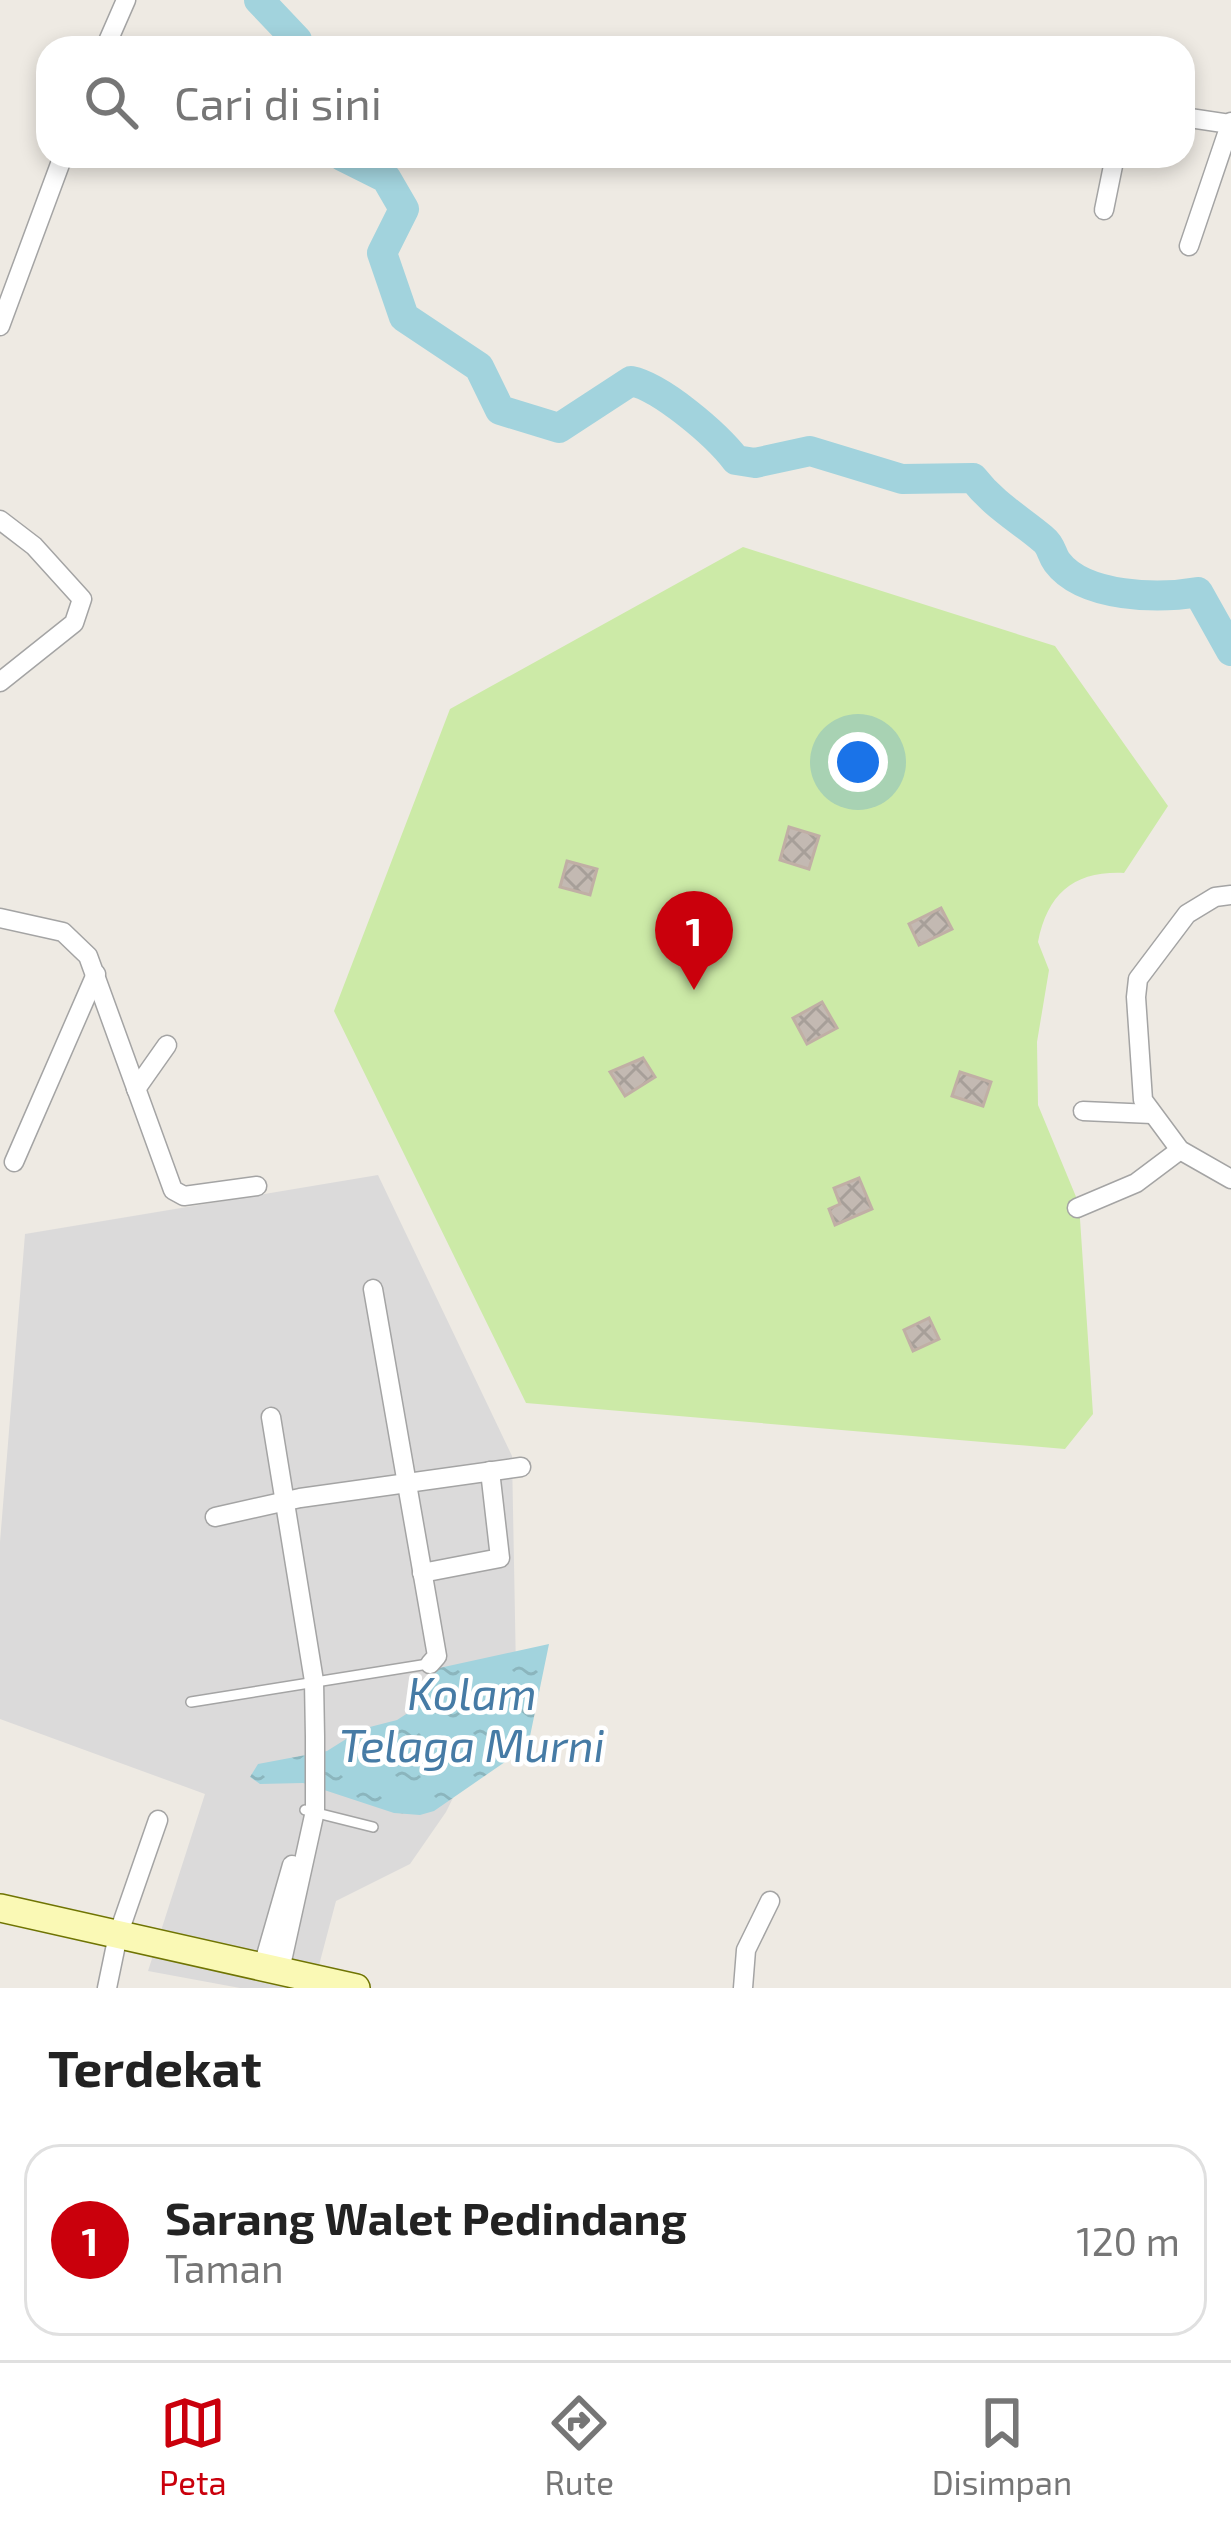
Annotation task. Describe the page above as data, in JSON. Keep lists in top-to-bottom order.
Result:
{
  "water": ["Kolam Telaga Murni"],
  "page": {
    "search": "Cari di sini",
    "pins": "1",
    "heading": "Terdekat",
    "list": [
      {
        "mark": "1",
        "name": "Sarang Walet Pedindang",
        "note": "Taman",
        "value": "120 m"
      }
    ],
    "nav": ["Peta", "Rute", "Disimpan"]
  }
}
